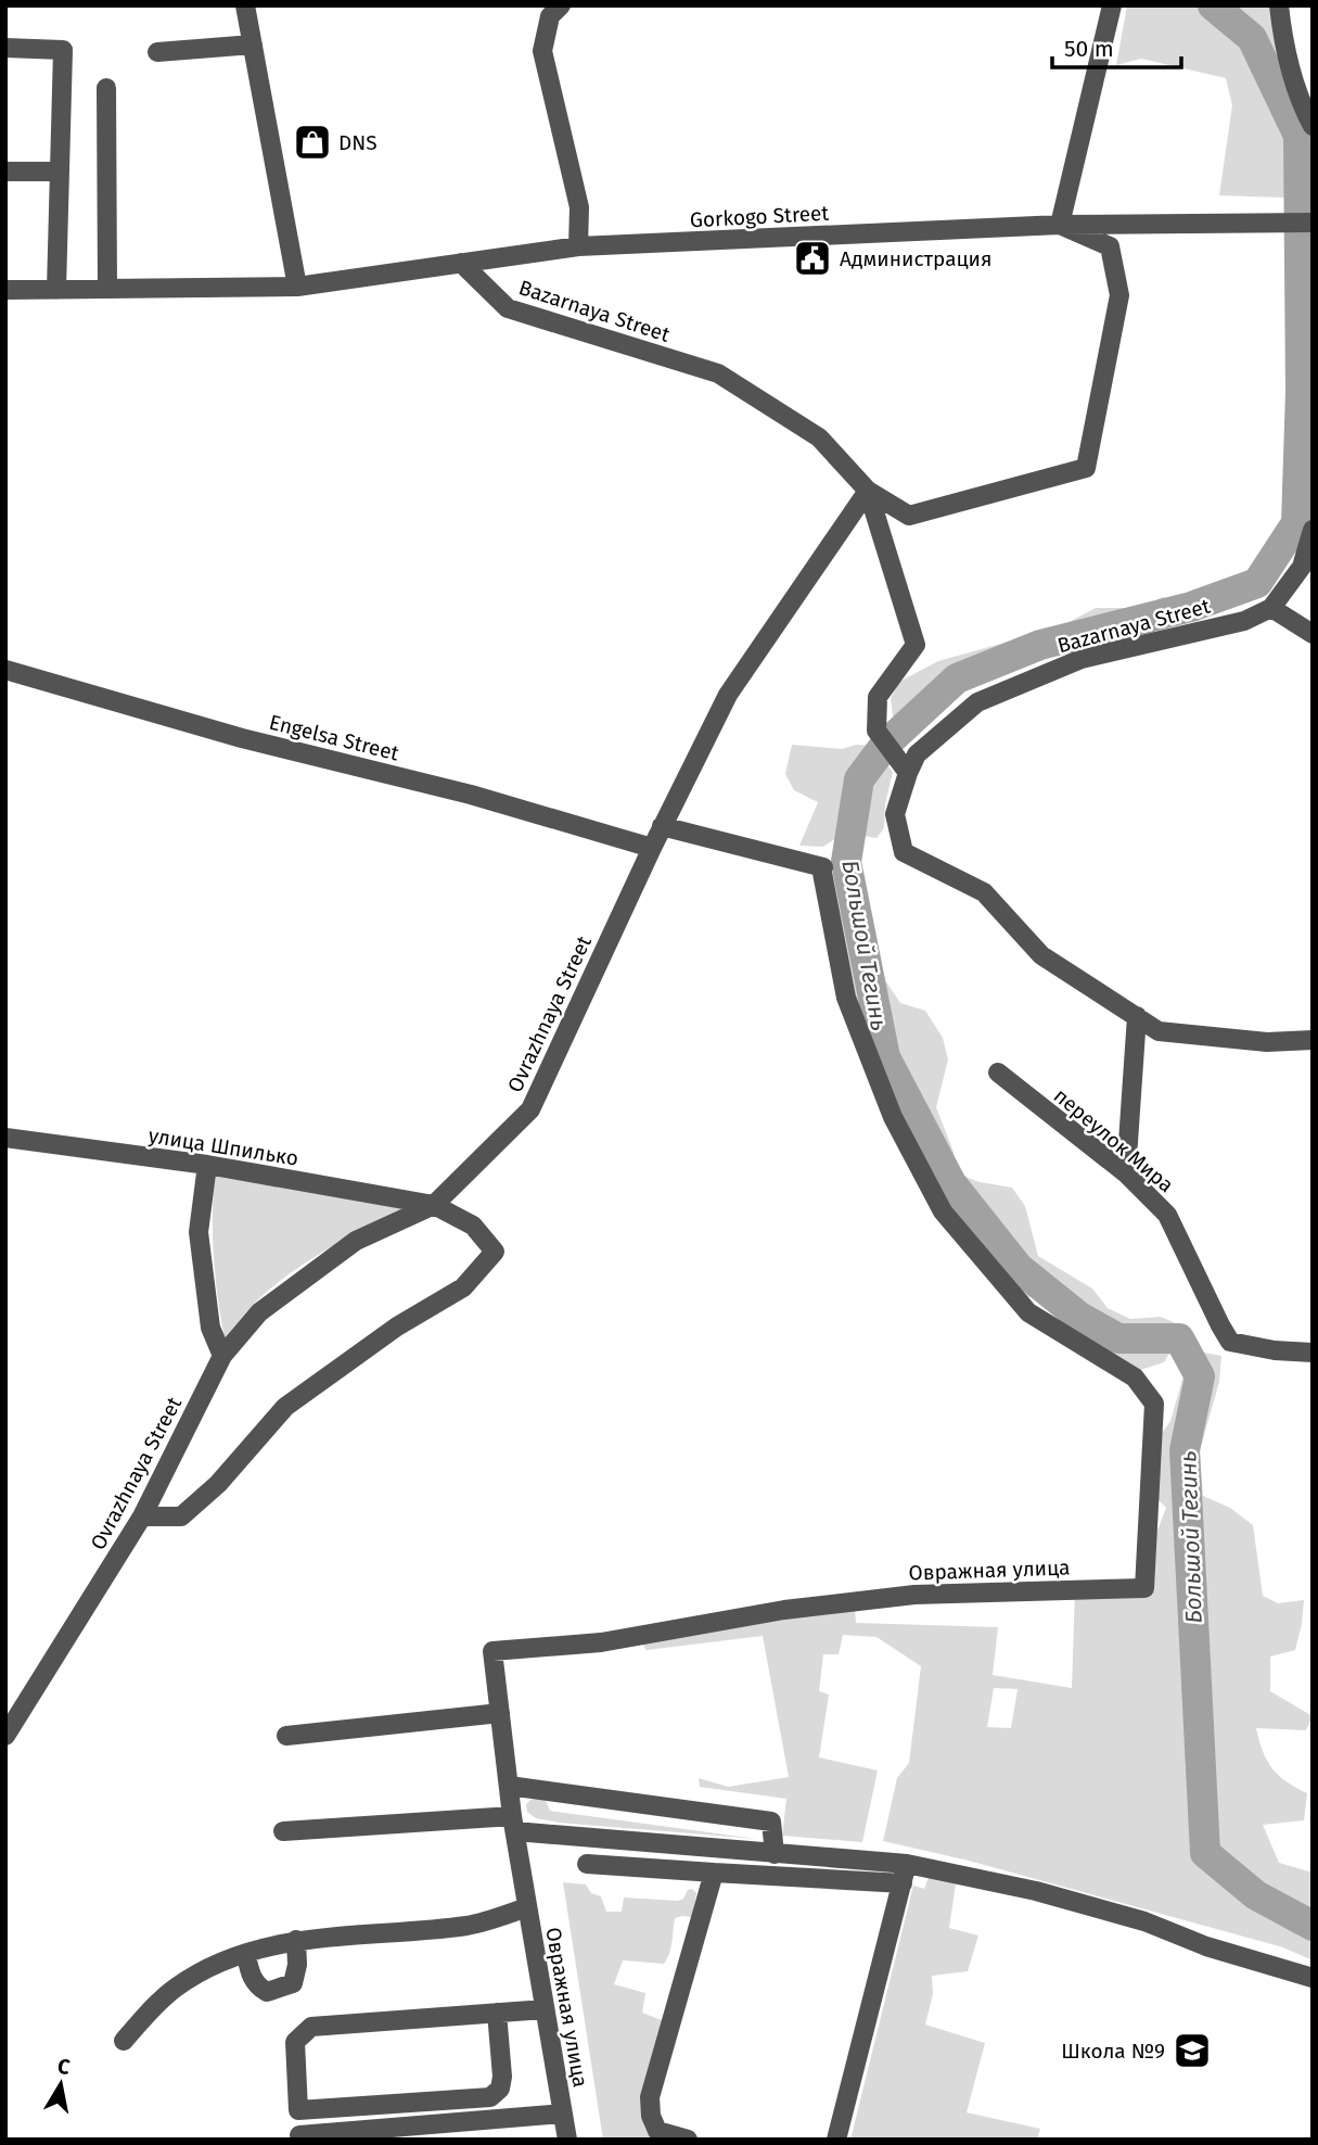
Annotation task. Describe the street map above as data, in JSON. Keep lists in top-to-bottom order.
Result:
{
  "streets": {
    "street": [
      "Gorkogo Street",
      "Bazarnaya Street",
      "Engelsa Street",
      "Ovrazhnaya Street",
      "переулок Мира",
      "улица Шпилько",
      "Овражная улица"
    ]
  },
  "crossings": [
    ["Gorkogo Street", "Bazarnaya Street"],
    ["Bazarnaya Street", "Ovrazhnaya Street"],
    ["Engelsa Street", "Ovrazhnaya Street"],
    ["Ovrazhnaya Street", "улица Шпилько"],
    ["Ovrazhnaya Street", "Овражная улица"]
  ],
  "water": ["Большой Тегинь"],
  "places": {
    "shop": ["DNS"],
    "public building": ["Администрация"],
    "school or university": ["Школа №9"]
  },
  "scale_bar": "50 m",
  "north": "top"
}
